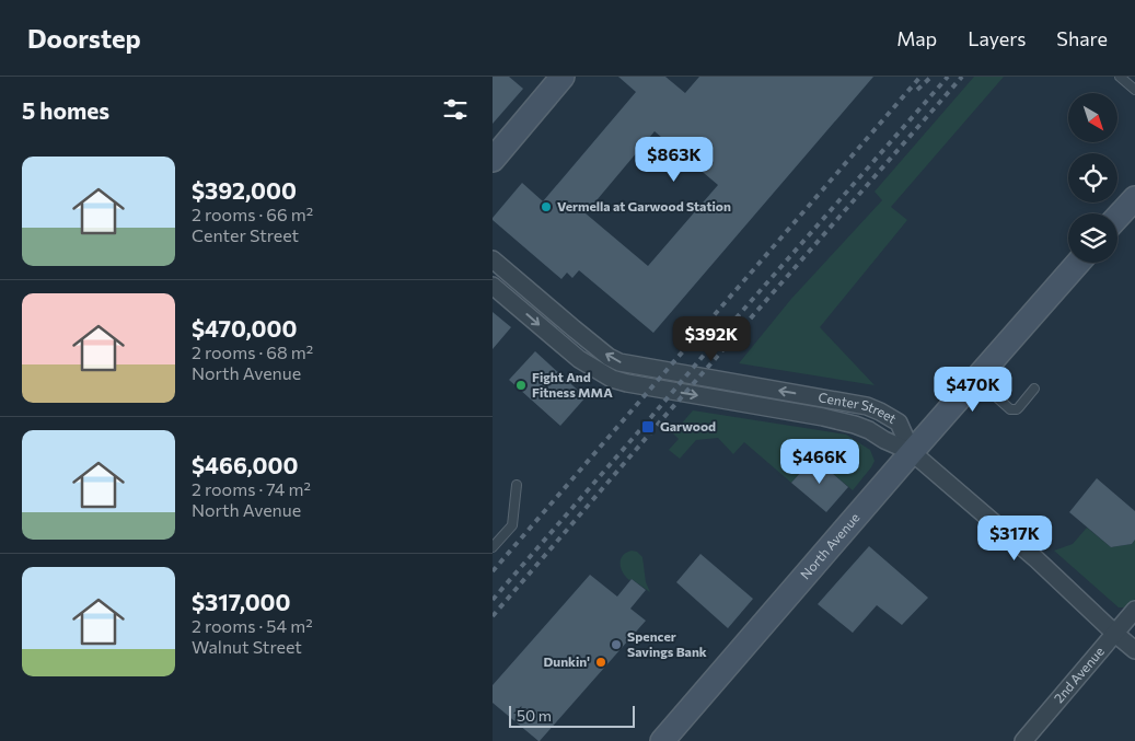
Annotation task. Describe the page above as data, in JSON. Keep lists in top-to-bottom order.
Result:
{
  "streets": {
    "main road": ["North Avenue"],
    "street": ["Center Street", "2nd Avenue"]
  },
  "crossings": [
    ["Center Street", "North Avenue"]
  ],
  "places": {
    "other": [
      "Vermella at Garwood Station",
      "Fight And Fitness MMA",
      "Spencer Savings Bank",
      "Dunkin'"
    ],
    "transit": ["Garwood"]
  },
  "scale_bar": "50 m",
  "north": "bottom right",
  "page": {
    "header": "Doorstep",
    "nav": ["Map", "Layers", "Share"],
    "heading": "5 homes",
    "price": [
      "$863K",
      "$392K",
      "$470K",
      "$466K",
      "$317K"
    ],
    "list": [
      {
        "name": "$392,000",
        "note": "2 rooms · 66 m² · Center Street"
      },
      {
        "name": "$470,000",
        "note": "2 rooms · 68 m² · North Avenue"
      },
      {
        "name": "$466,000",
        "note": "2 rooms · 74 m² · North Avenue"
      },
      {
        "name": "$317,000",
        "note": "2 rooms · 54 m² · Walnut Street"
      }
    ],
    "scale": "50 m"
  }
}
